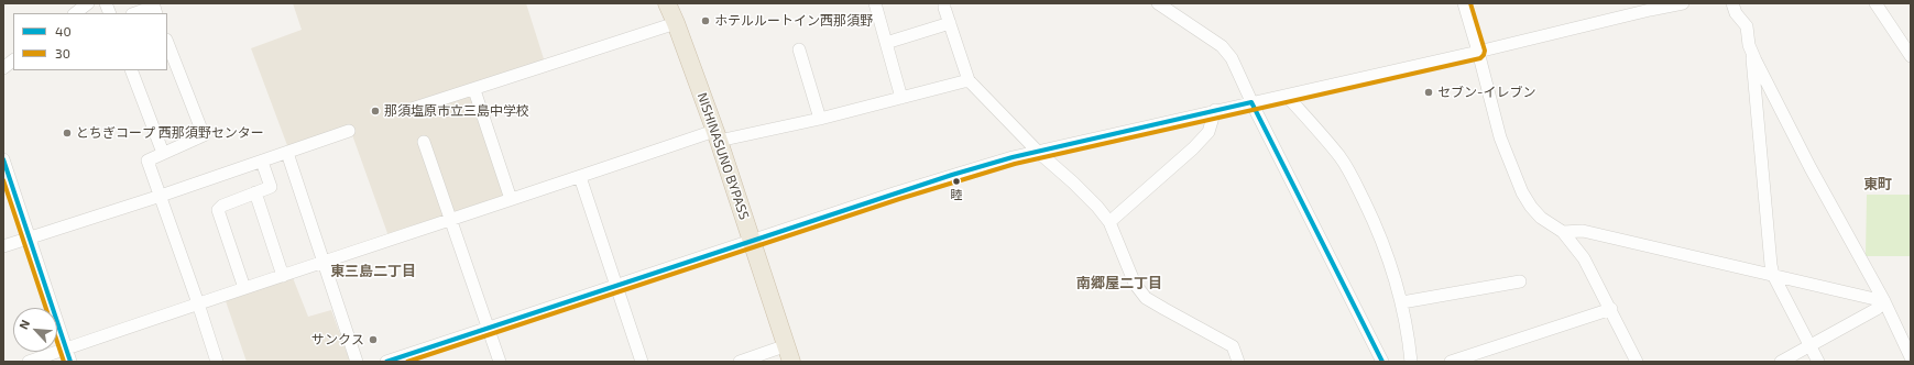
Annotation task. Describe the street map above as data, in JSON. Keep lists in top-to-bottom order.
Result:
{
  "streets": {
    "highway": ["NISHINASUNO BYPASS"]
  },
  "districts": ["東町", "東三島二丁目", "南郷屋二丁目"],
  "places": [
    "ホテルルートイン西那須野",
    "セブン-イレブン",
    "那須塩原市立三島中学校",
    "とちぎコープ 西那須野センター",
    "睦",
    "サンクス"
  ],
  "lines": ["transit line 30", "transit line 40"],
  "legend": ["40", "30"],
  "north": "top left"
}
